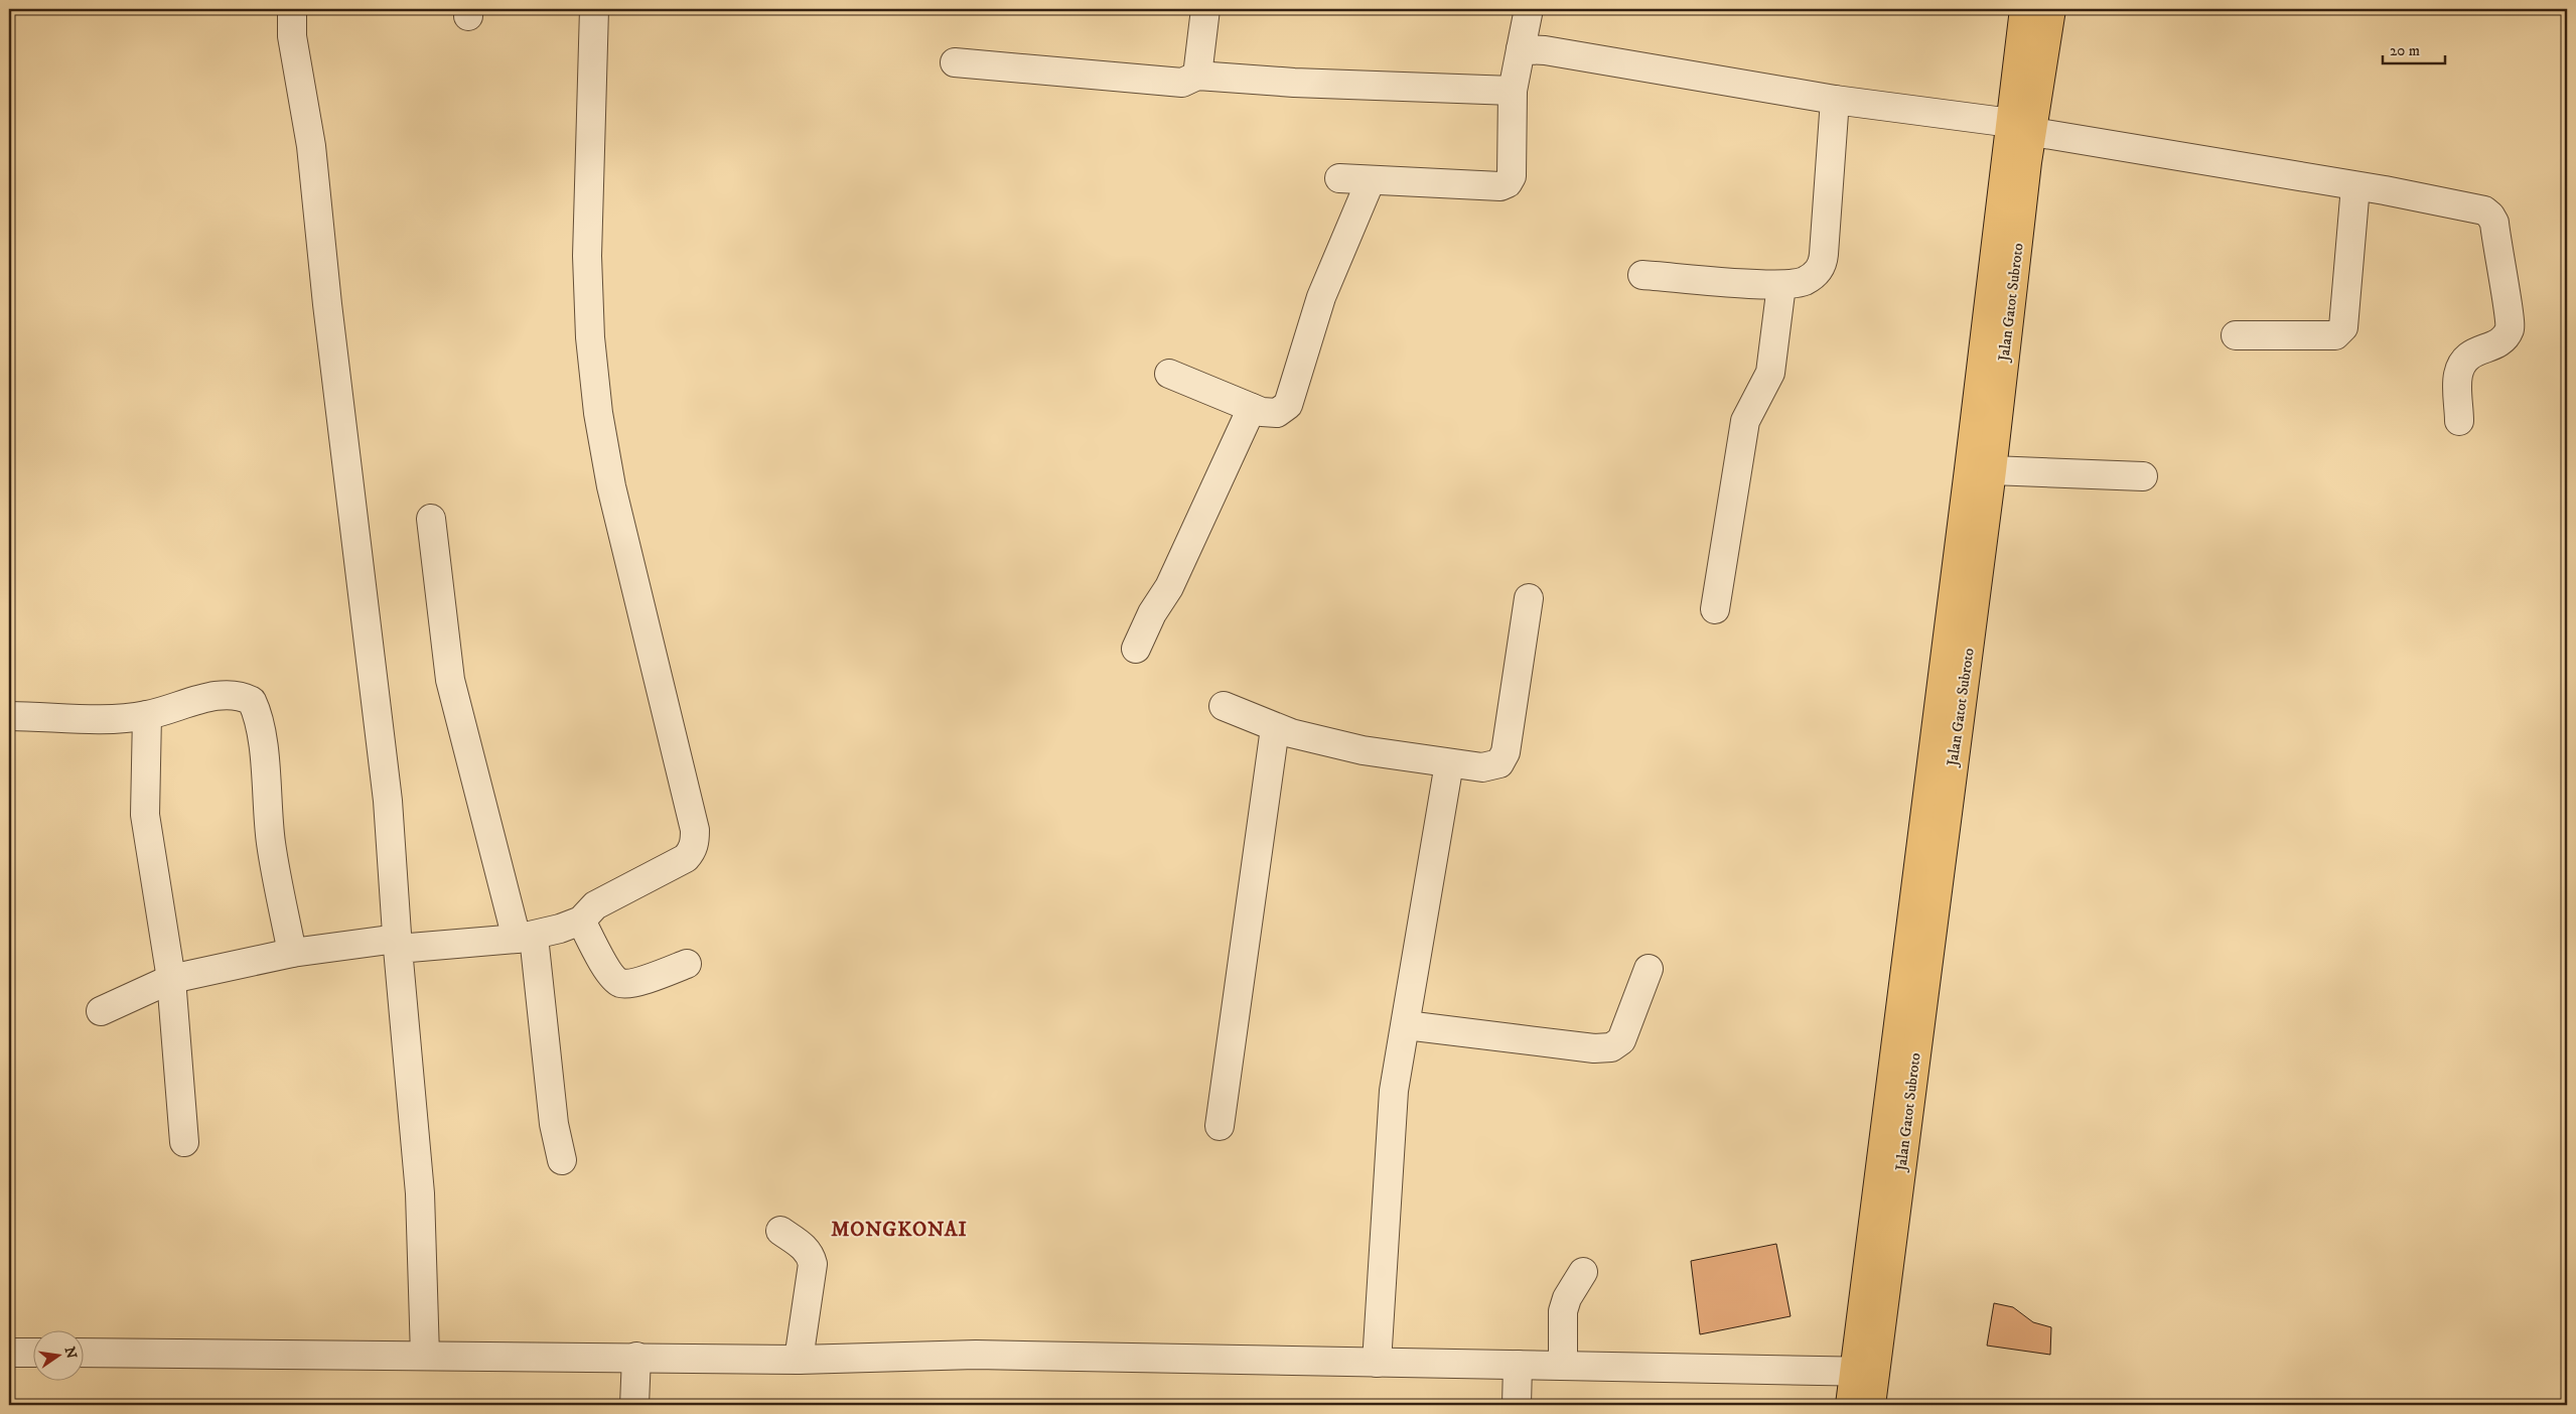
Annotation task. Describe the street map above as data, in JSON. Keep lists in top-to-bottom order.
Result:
{
  "streets": {
    "highway": ["Jalan Gatot Subroto"]
  },
  "districts": ["MONGKONAI"],
  "scale_bar": "20 m",
  "north": "right"
}
